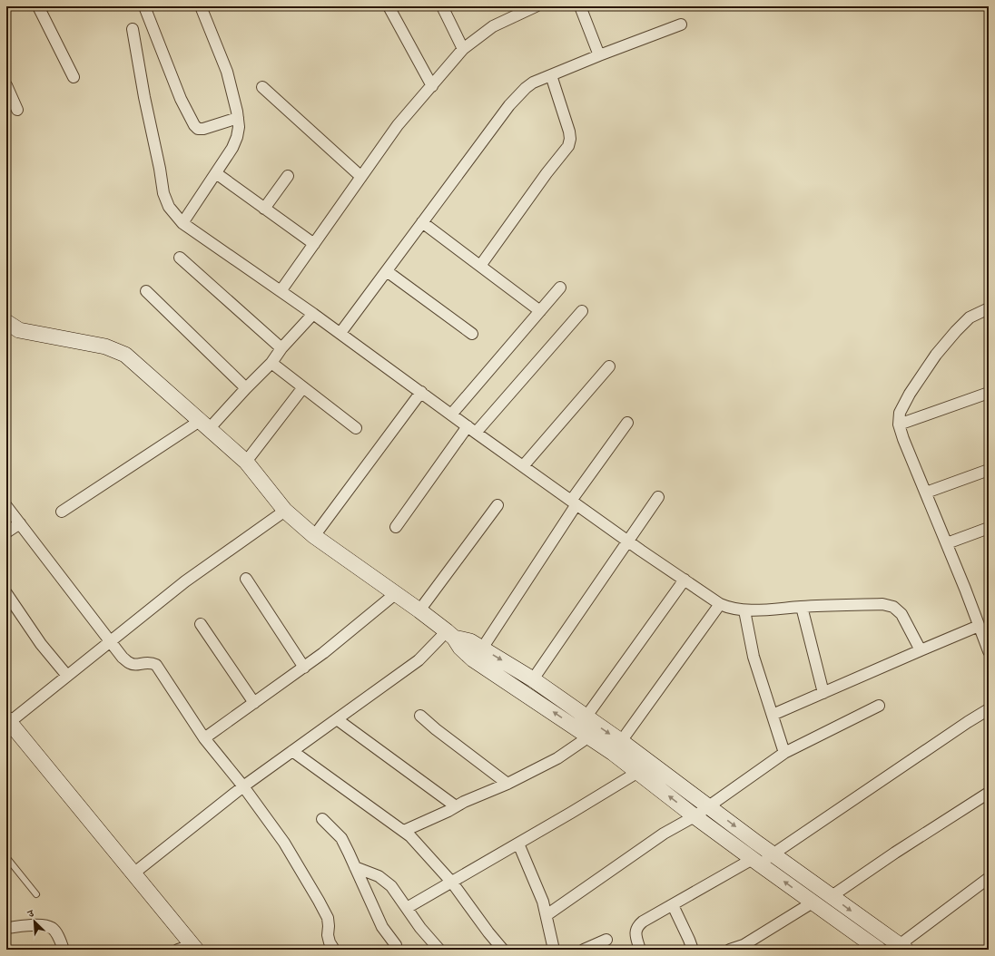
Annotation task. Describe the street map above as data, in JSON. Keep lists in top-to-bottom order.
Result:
{
  "north": "top left"
}
